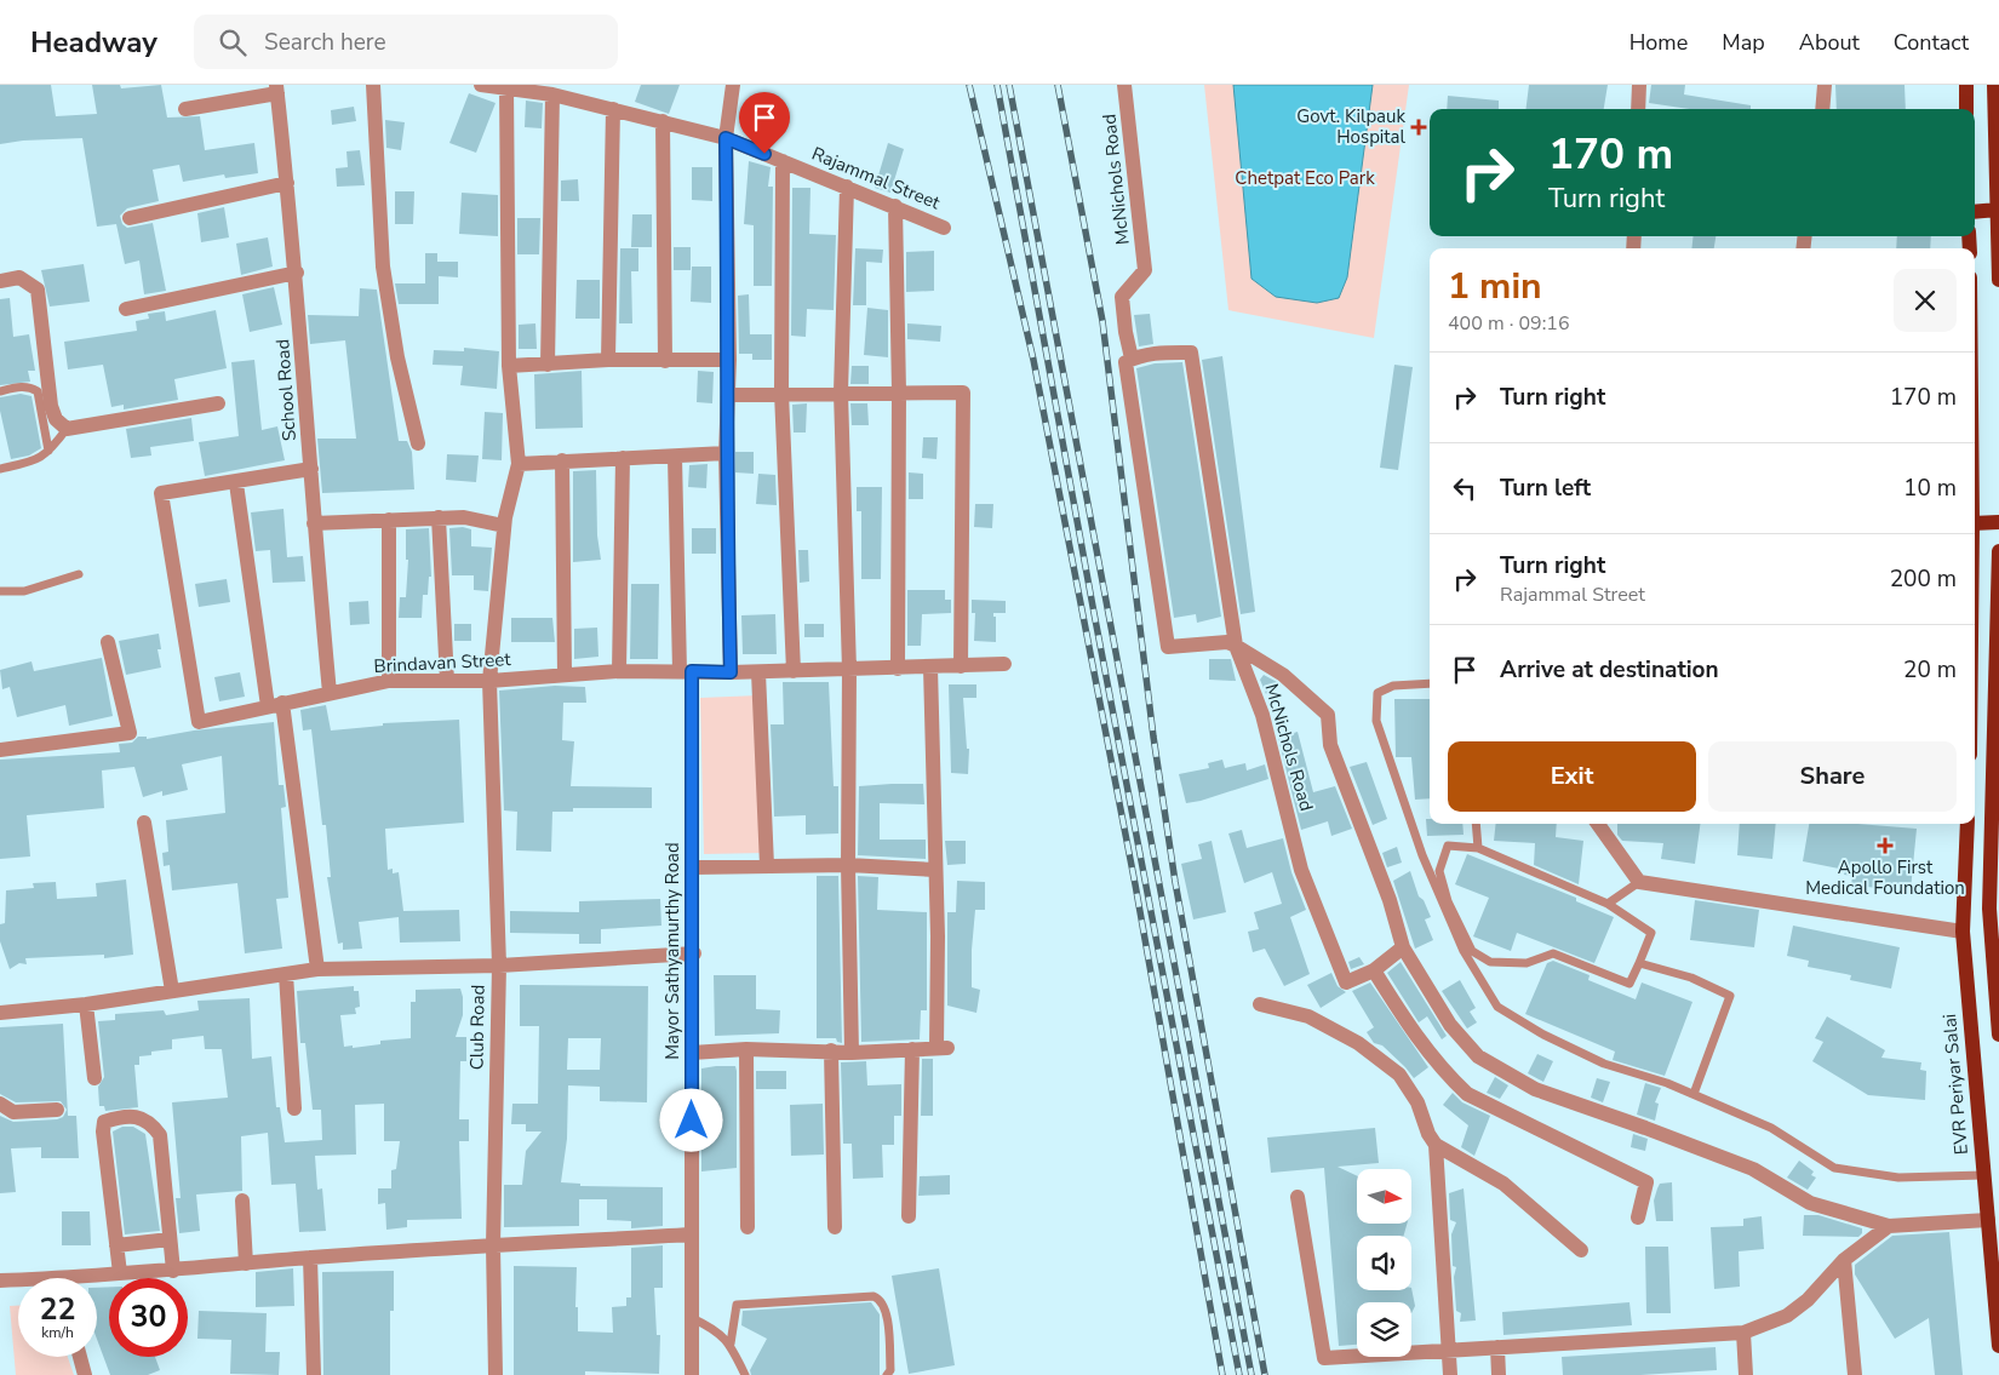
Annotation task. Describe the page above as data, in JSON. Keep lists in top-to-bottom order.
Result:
{
  "streets": {
    "main road": ["EVR Periyar Salai"],
    "street": [
      "Rajammal Street",
      "McNichols Road",
      "School Road",
      "Brindavan Street",
      "Mayor Sathyamurthy Road",
      "Club Road"
    ]
  },
  "crossings": [
    ["Rajammal Street", "Club Road"],
    ["School Road", "Brindavan Street"],
    ["Brindavan Street", "Mayor Sathyamurthy Road"],
    ["Brindavan Street", "Club Road"]
  ],
  "parks": ["Chetpat Eco Park"],
  "places": {
    "health": ["Govt. Kilpauk Hospital", "Apollo First Medical Foundation"]
  },
  "north": "right",
  "page": {
    "header": "Headway",
    "search": "Search here",
    "nav": [
      "Home",
      "Map",
      "About",
      "Contact"
    ],
    "turn": ["170 m", "Turn right"],
    "heading": ["1 min", "400 m · 09:16"],
    "list": [
      {
        "name": "Turn right",
        "value": "170 m"
      },
      {
        "name": "Turn left",
        "value": "10 m"
      },
      {
        "name": "Turn right",
        "note": "Rajammal Street",
        "value": "200 m"
      },
      {
        "name": "Arrive at destination",
        "value": "20 m"
      }
    ],
    "buttons": ["Exit", "Share"],
    "speed": "22 km/h",
    "limit": "30"
  }
}
